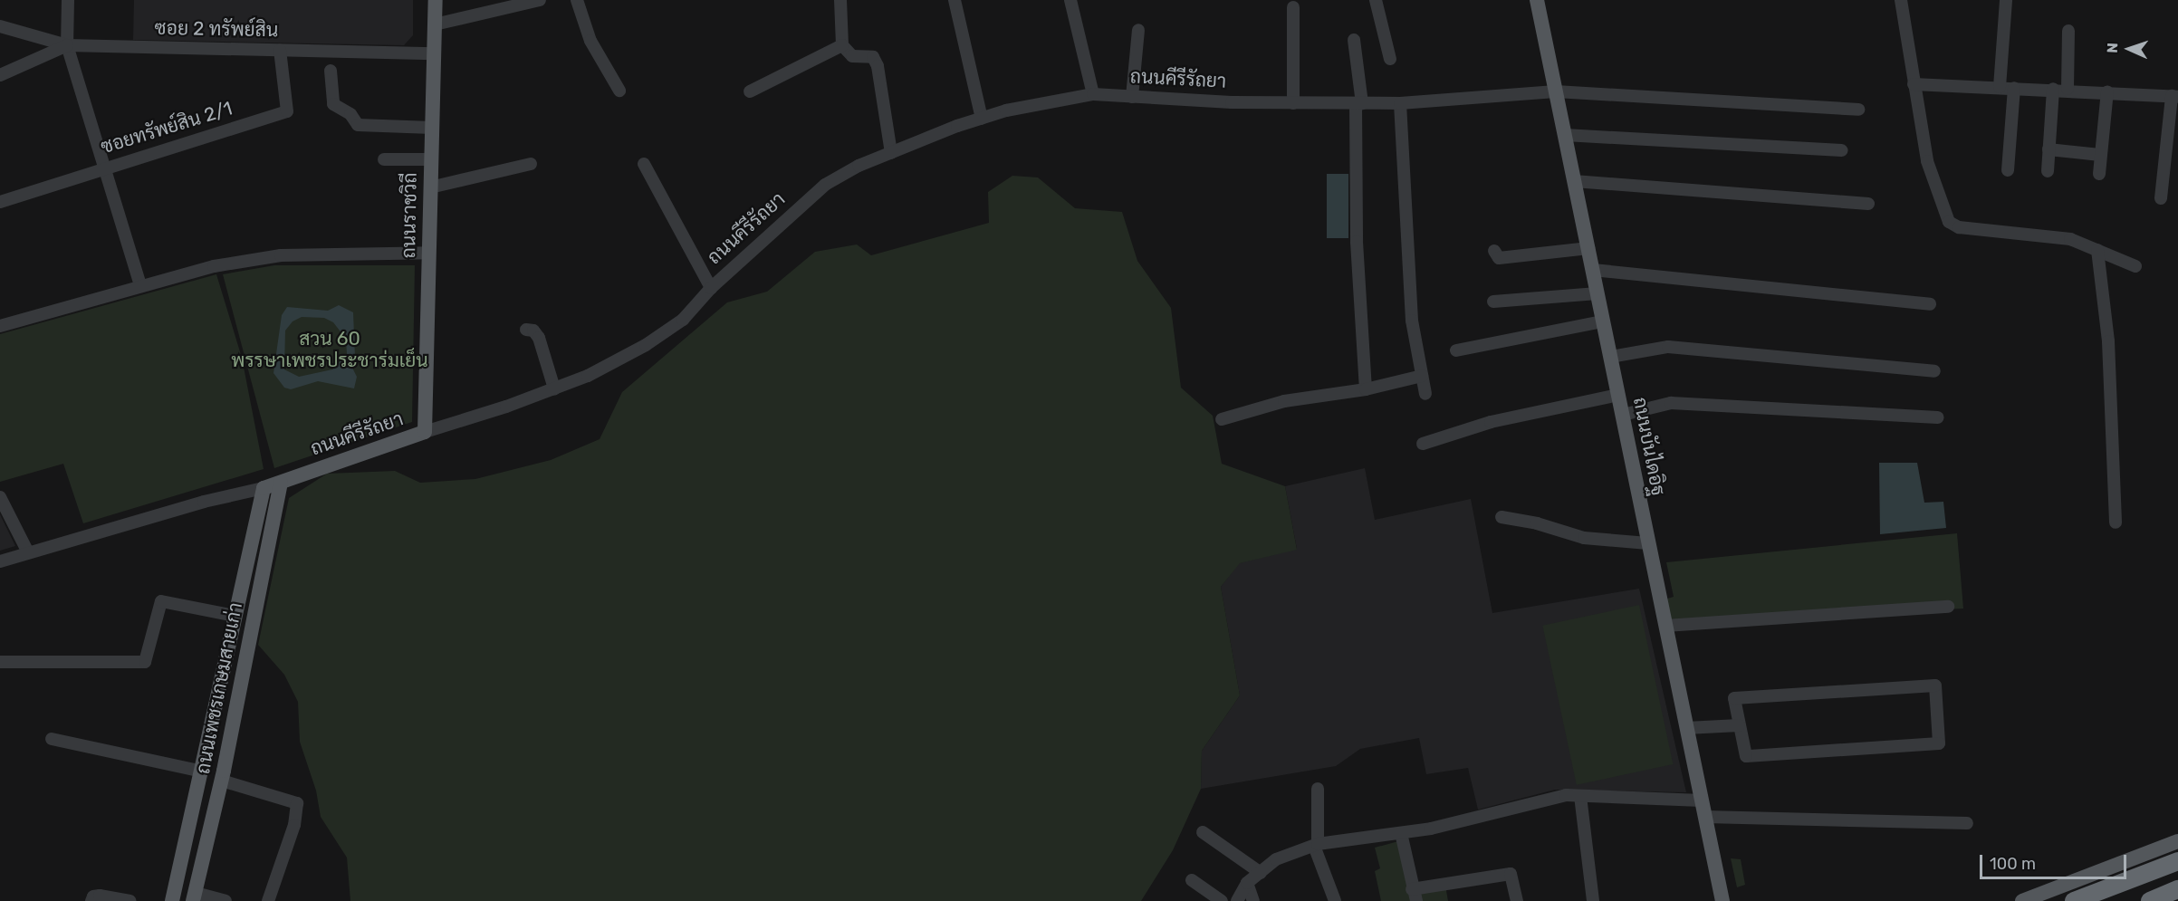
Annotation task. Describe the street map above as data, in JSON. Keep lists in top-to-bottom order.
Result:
{
  "streets": {
    "main road": [
      "ถนนคีรีรัถยา",
      "ถนนราชวิถี",
      "ถนนบันไดอิฐ",
      "ถนนเพชรเกษมสายเก่า"
    ],
    "street": ["ซอย 2 ทรัพย์สิน", "ซอยทรัพย์สิน 2/1"]
  },
  "crossings": [
    ["ซอย 2 ทรัพย์สิน", "ซอยทรัพย์สิน 2/1"],
    ["ซอย 2 ทรัพย์สิน", "ถนนราชวิถี"],
    ["ถนนคีรีรัถยา", "ถนนราชวิถี"],
    ["ถนนคีรีรัถยา", "ถนนบันไดอิฐ"],
    ["ถนนคีรีรัถยา", "ถนนเพชรเกษมสายเก่า"]
  ],
  "parks": ["สวน 60 พรรษาเพชรประชาร่มเย็น"],
  "scale_bar": "100 m",
  "north": "left"
}
